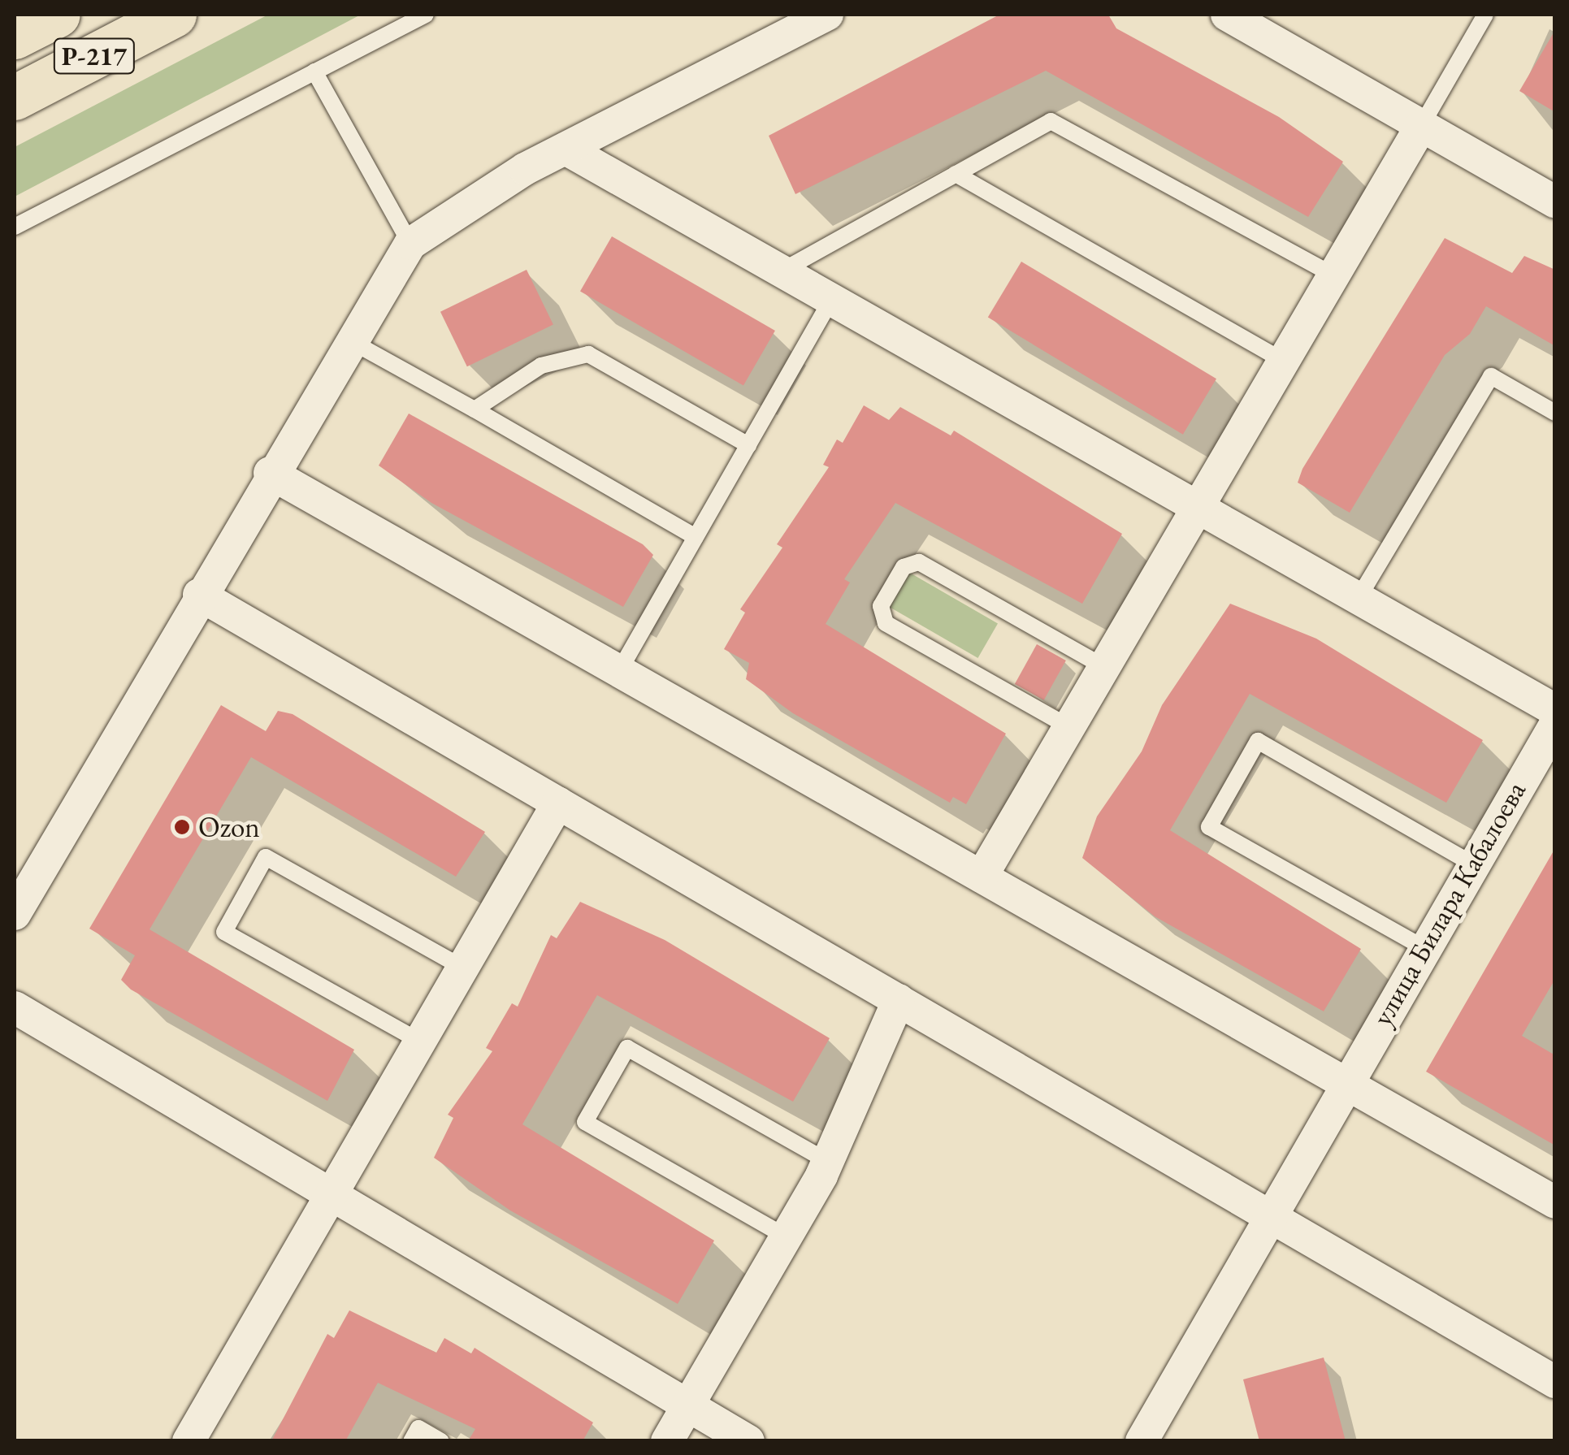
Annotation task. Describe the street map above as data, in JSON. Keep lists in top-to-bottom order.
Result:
{
  "streets": {
    "highway": ["Р-217"],
    "street": ["улица Билара Кабалоева"]
  },
  "places": ["Ozon"]
}
